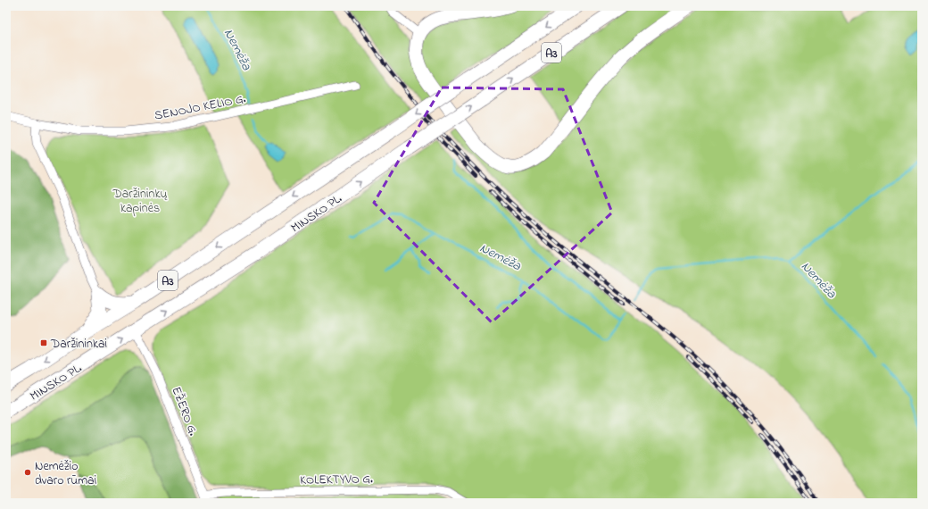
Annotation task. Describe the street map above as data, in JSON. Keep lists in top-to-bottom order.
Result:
{
  "streets": {
    "highway": ["A3", "MINSKO PL."],
    "street": ["SENOJO KELIO G.", "EŽERO G.", "KOLEKTYVO G."]
  },
  "crossings": [
    ["MINSKO PL.", "EŽERO G."],
    ["EŽERO G.", "KOLEKTYVO G."]
  ],
  "water": ["Nemėža"],
  "parks": ["Daržininkų kapinės"],
  "places": {
    "transit": ["Daržininkai"],
    "other": ["Nemėžio dvaro rūmai"]
  }
}
